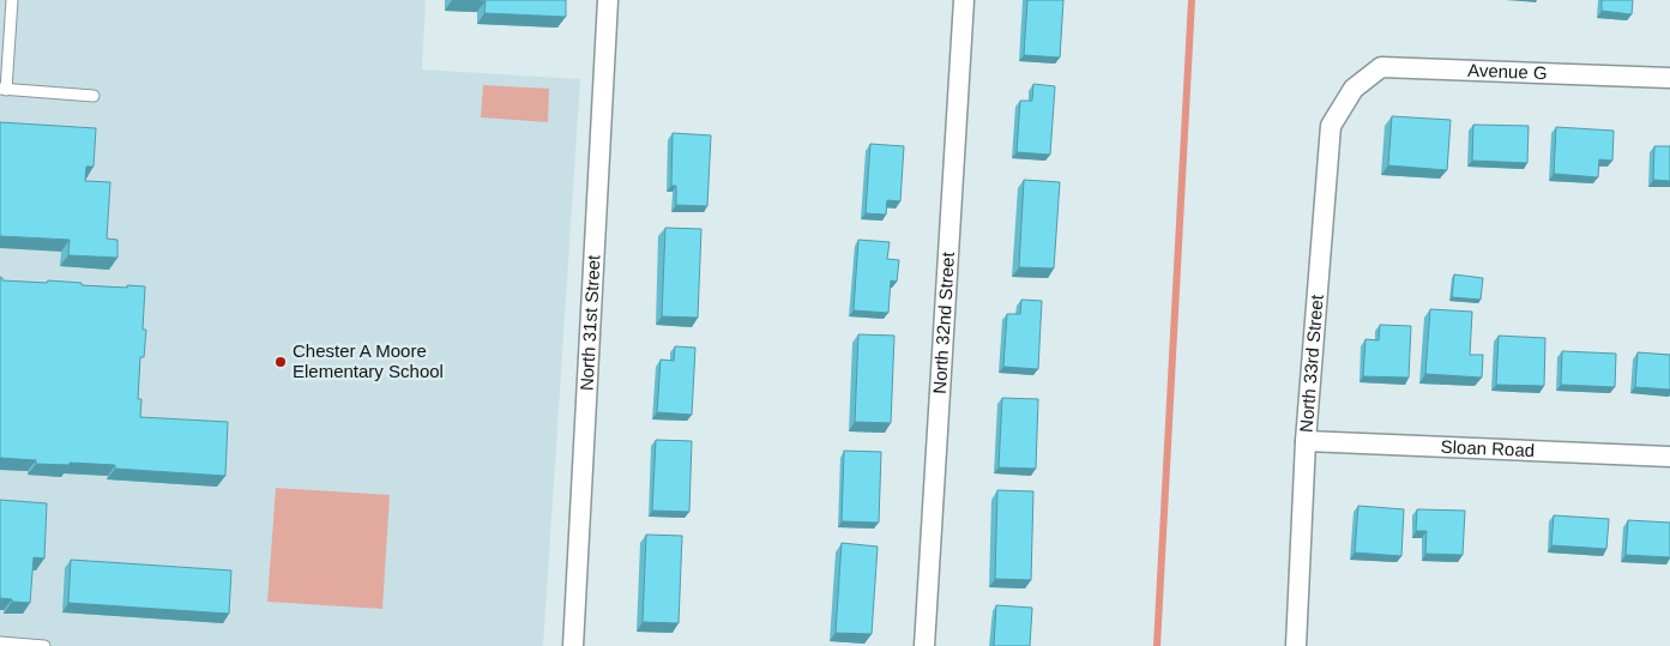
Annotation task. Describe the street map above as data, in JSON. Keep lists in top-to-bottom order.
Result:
{
  "streets": {
    "street": [
      "Avenue G",
      "North 31st Street",
      "North 32nd Street",
      "North 33rd Street",
      "Sloan Road"
    ]
  },
  "crossings": [
    ["Avenue G", "North 33rd Street"],
    ["North 33rd Street", "Sloan Road"]
  ],
  "places": ["Chester A Moore Elementary School"]
}
